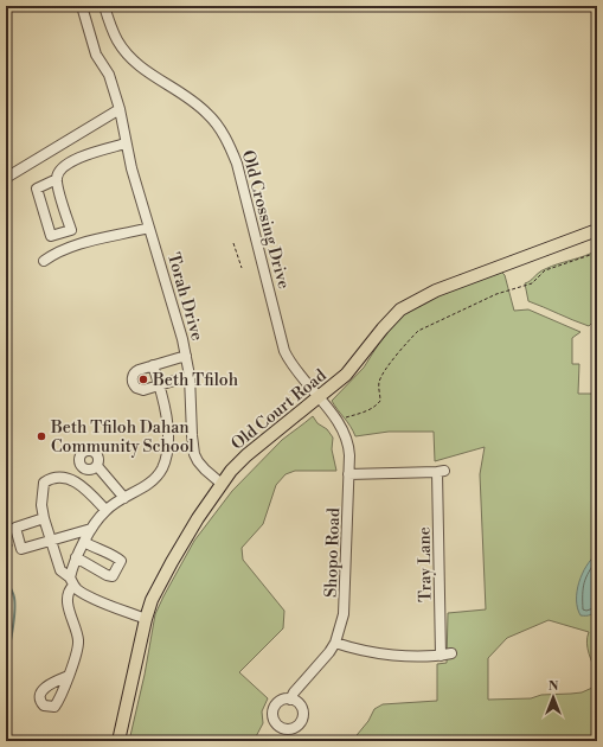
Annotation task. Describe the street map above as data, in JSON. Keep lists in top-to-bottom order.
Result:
{
  "streets": {
    "main road": ["Old Court Road"],
    "street": [
      "Old Crossing Drive",
      "Torah Drive",
      "Shopo Road",
      "Tray Lane"
    ]
  },
  "crossings": [
    ["Old Crossing Drive", "Old Court Road"],
    ["Old Crossing Drive", "Shopo Road"],
    ["Torah Drive", "Old Court Road"],
    ["Old Court Road", "Shopo Road"],
    ["Shopo Road", "Tray Lane"]
  ],
  "places": ["Beth Tfiloh", "Beth Tfiloh Dahan Community School"],
  "north": "top"
}
